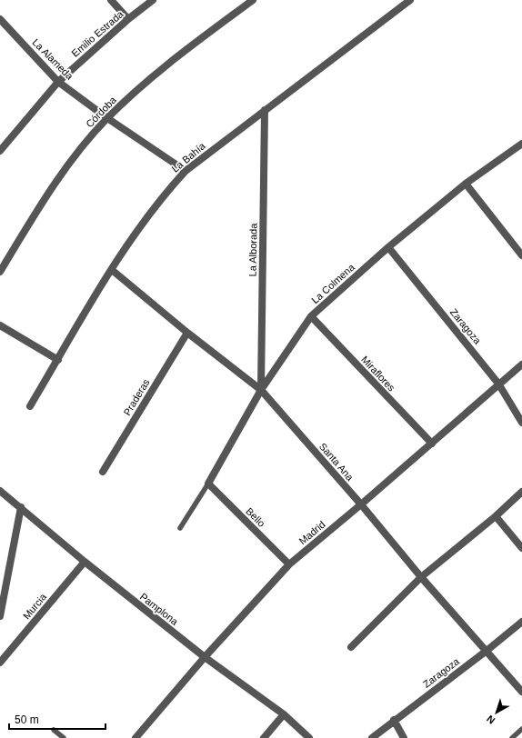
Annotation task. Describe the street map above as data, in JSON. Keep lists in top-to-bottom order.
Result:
{
  "streets": {
    "street": [
      "Emilio Estrada",
      "La Alameda",
      "Córdoba",
      "La Bahía",
      "La Alborada",
      "La Colmena",
      "Zaragoza",
      "Miraflores",
      "Praderas",
      "Santa Ana",
      "Bello",
      "Madrid",
      "Murcia",
      "Pamplona"
    ]
  },
  "crossings": [
    ["Emilio Estrada", "La Alameda"],
    ["La Alameda", "Córdoba"],
    ["La Alameda", "La Bahía"],
    ["La Bahía", "La Alborada"],
    ["La Bahía", "Santa Ana"],
    ["La Alborada", "La Colmena"],
    ["La Alborada", "Santa Ana"],
    ["La Colmena", "Zaragoza"],
    ["La Colmena", "Miraflores"],
    ["La Colmena", "Santa Ana"],
    ["La Colmena", "Bello"],
    ["Zaragoza", "Santa Ana"],
    ["Zaragoza", "Madrid"],
    ["Miraflores", "Madrid"],
    ["Praderas", "Santa Ana"],
    ["Santa Ana", "Madrid"],
    ["Bello", "Madrid"],
    ["Madrid", "Pamplona"],
    ["Murcia", "Pamplona"]
  ],
  "scale_bar": "50 m",
  "north": "bottom left"
}
